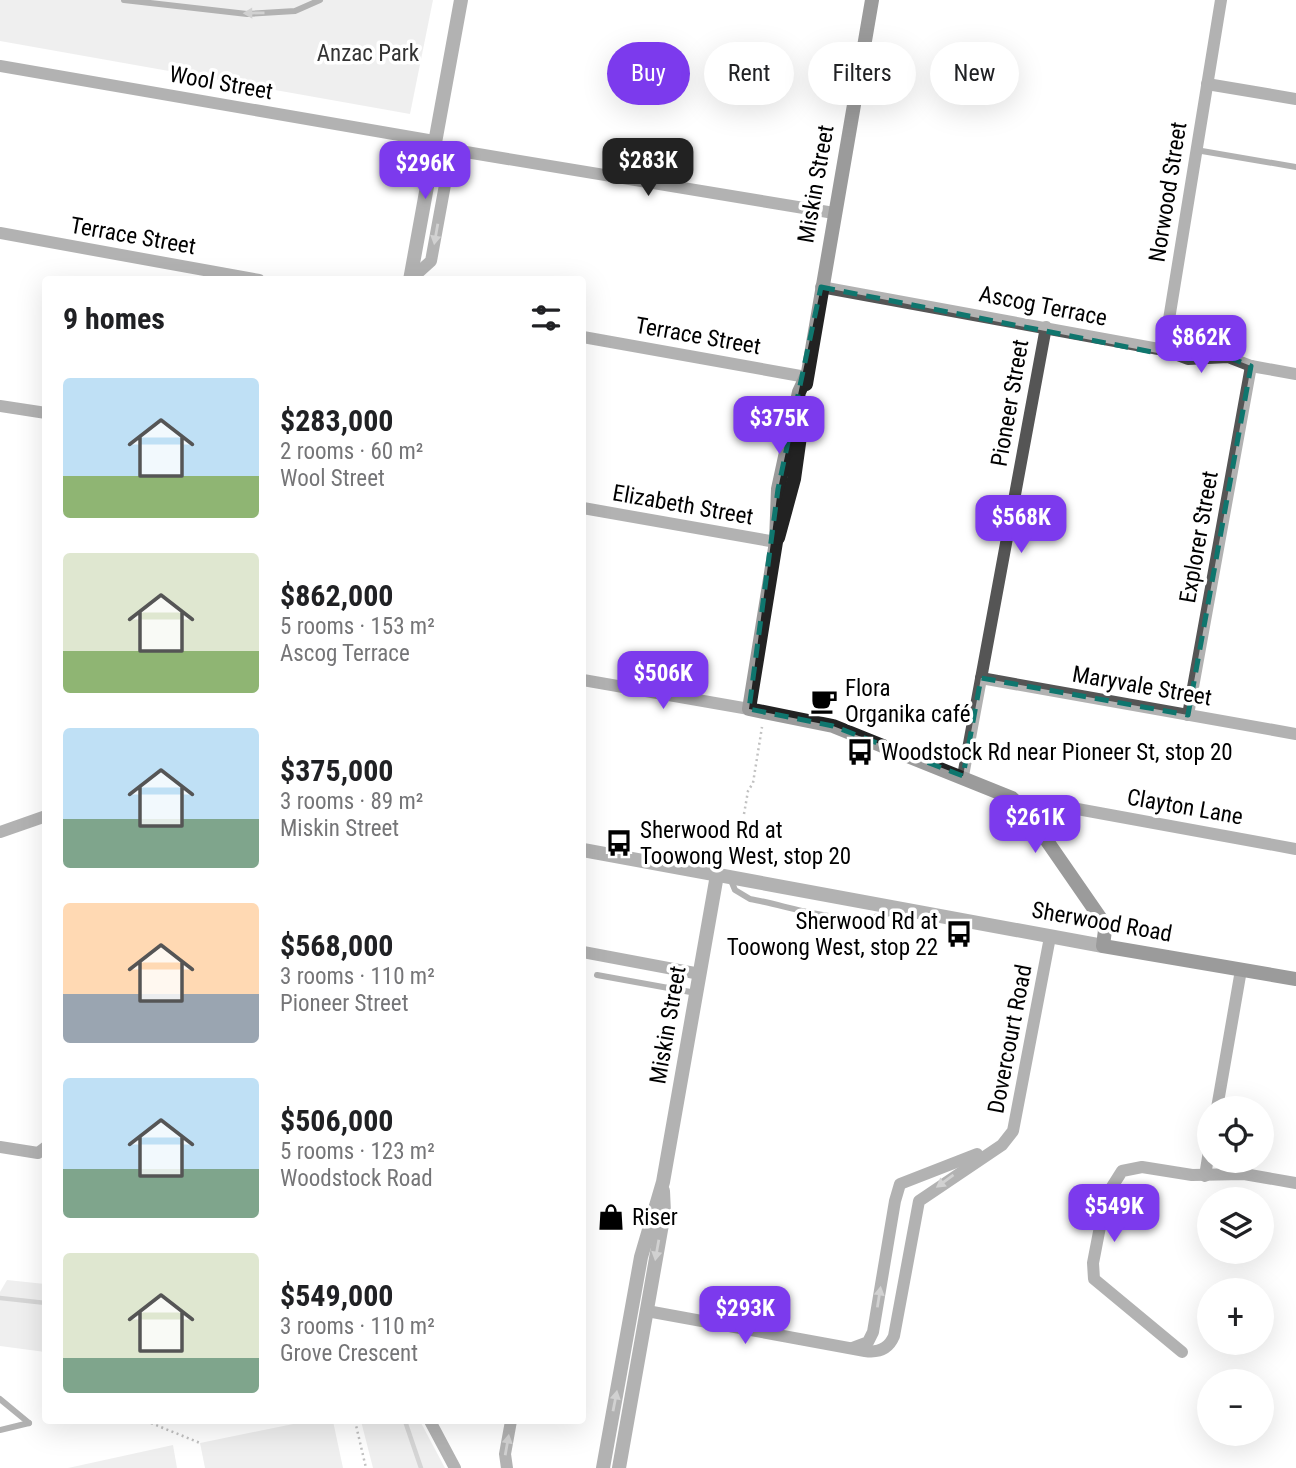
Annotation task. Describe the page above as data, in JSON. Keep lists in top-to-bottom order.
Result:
{
  "streets": {
    "main road": ["Miskin Street", "Sherwood Road"],
    "street": [
      "Wool Street",
      "Norwood Street",
      "Terrace Street",
      "Ascog Terrace",
      "Pioneer Street",
      "Elizabeth Street",
      "Explorer Street",
      "Maryvale Street",
      "Clayton Lane",
      "Dovercourt Road"
    ]
  },
  "crossings": [
    ["Miskin Street", "Terrace Street"],
    ["Miskin Street", "Ascog Terrace"],
    ["Miskin Street", "Elizabeth Street"],
    ["Miskin Street", "Sherwood Road"],
    ["Miskin Street", "Dovercourt Road"],
    ["Norwood Street", "Ascog Terrace"],
    ["Ascog Terrace", "Pioneer Street"],
    ["Ascog Terrace", "Explorer Street"],
    ["Pioneer Street", "Maryvale Street"],
    ["Explorer Street", "Maryvale Street"],
    ["Sherwood Road", "Dovercourt Road"]
  ],
  "parks": ["Anzac Park"],
  "places": {
    "cafe": ["Flora Organika café"],
    "bus stop": ["Woodstock Rd near Pioneer St, stop 20", "Sherwood Rd at Toowong West, stop 20", "Sherwood Rd at Toowong West, stop 22"],
    "shop": ["Riser"]
  },
  "page": {
    "chip": [
      "Buy",
      "Rent",
      "Filters",
      "New"
    ],
    "price": [
      "$283K",
      "$296K",
      "$862K",
      "$375K",
      "$568K",
      "$506K",
      "$261K",
      "$549K",
      "$293K"
    ],
    "heading": "9 homes",
    "list": [
      {
        "name": "$283,000",
        "note": "2 rooms · 60 m² · Wool Street"
      },
      {
        "name": "$862,000",
        "note": "5 rooms · 153 m² · Ascog Terrace"
      },
      {
        "name": "$375,000",
        "note": "3 rooms · 89 m² · Miskin Street"
      },
      {
        "name": "$568,000",
        "note": "3 rooms · 110 m² · Pioneer Street"
      },
      {
        "name": "$506,000",
        "note": "5 rooms · 123 m² · Woodstock Road"
      },
      {
        "name": "$549,000",
        "note": "3 rooms · 110 m² · Grove Crescent"
      }
    ],
    "map_buttons": ["+", "−"]
  }
}
